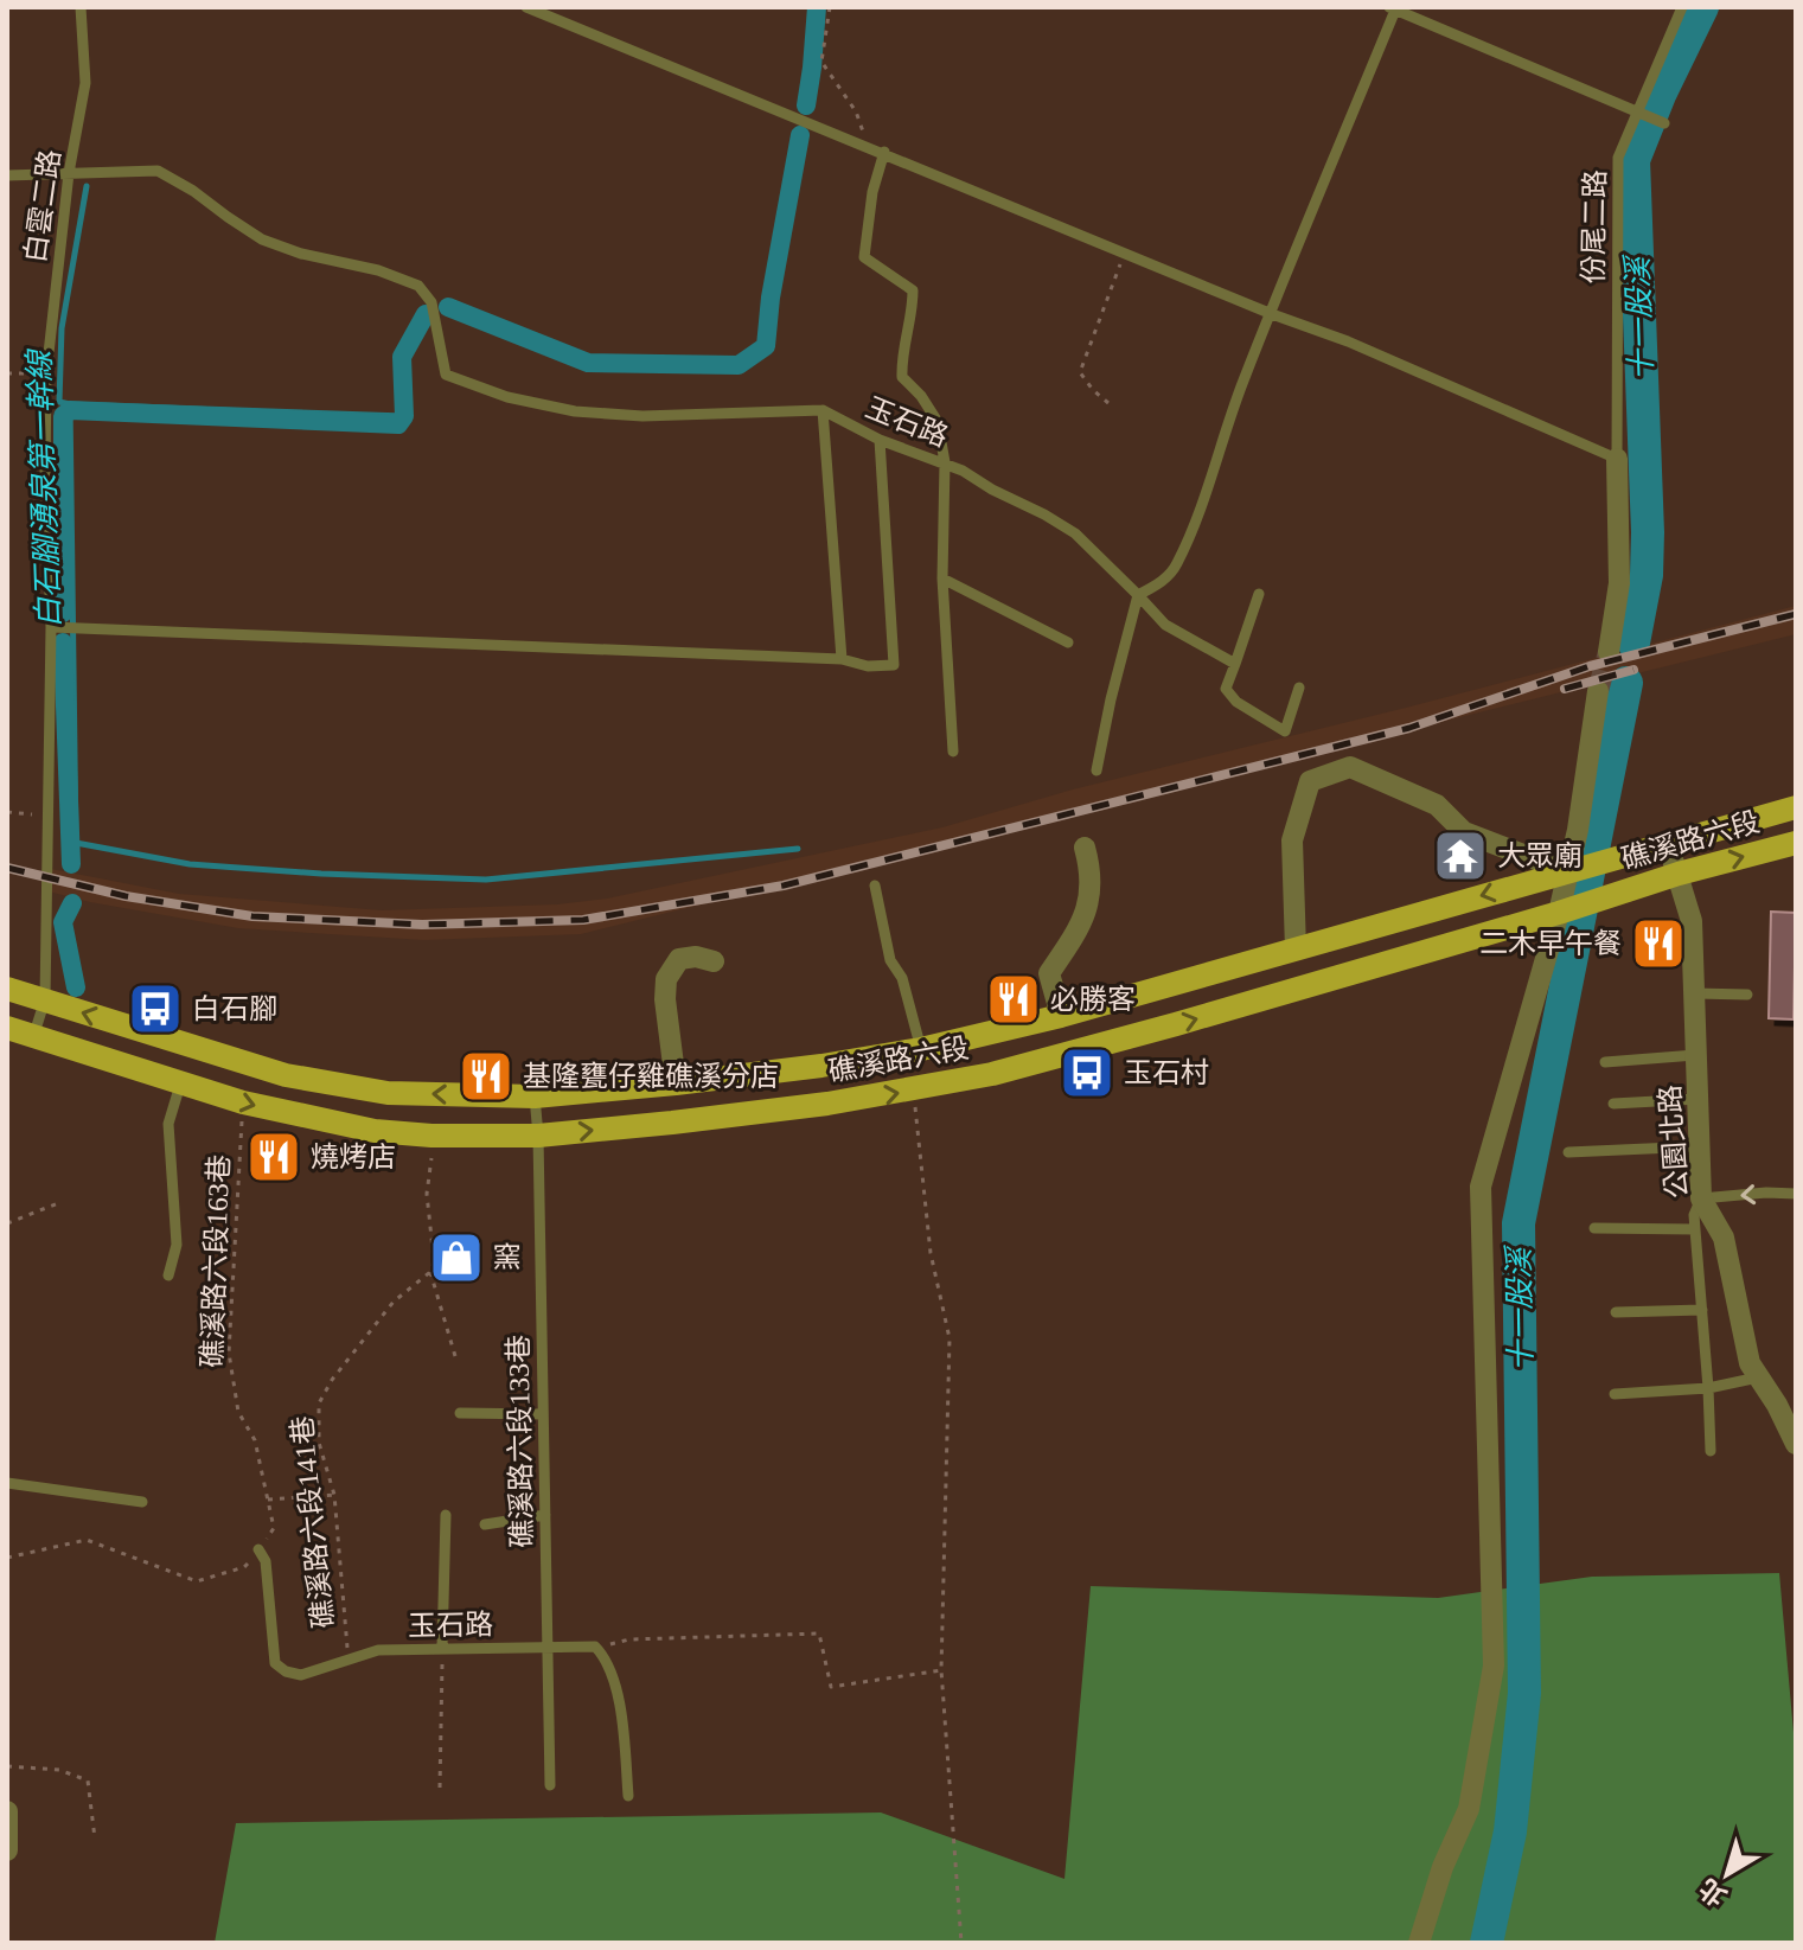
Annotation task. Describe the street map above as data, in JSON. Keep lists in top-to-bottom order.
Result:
{
  "streets": {
    "main road": ["礁溪路六段"],
    "street": ["公園北路"],
    "lane": [
      "白雲二路",
      "份尾二路",
      "玉石路",
      "礁溪路六段133巷"
    ],
    "path": ["礁溪路六段163巷", "礁溪路六段141巷"]
  },
  "crossings": [
    ["白雲二路", "玉石路"],
    ["白雲二路", "礁溪路六段"],
    ["玉石路", "礁溪路六段163巷"],
    ["玉石路", "礁溪路六段133巷"],
    ["玉石路", "礁溪路六段141巷"],
    ["礁溪路六段", "公園北路"],
    ["礁溪路六段", "礁溪路六段163巷"],
    ["礁溪路六段", "礁溪路六段133巷"]
  ],
  "water": ["十一股溪", "白石腳湧泉第一幹線"],
  "places": {
    "temple": ["大眾廟"],
    "restaurant": [
      "二木早午餐",
      "必勝客",
      "基隆甕仔雞礁溪分店",
      "燒烤店"
    ],
    "bus stop": ["白石腳", "玉石村"],
    "shop": ["窯"]
  },
  "north": "bottom left"
}
